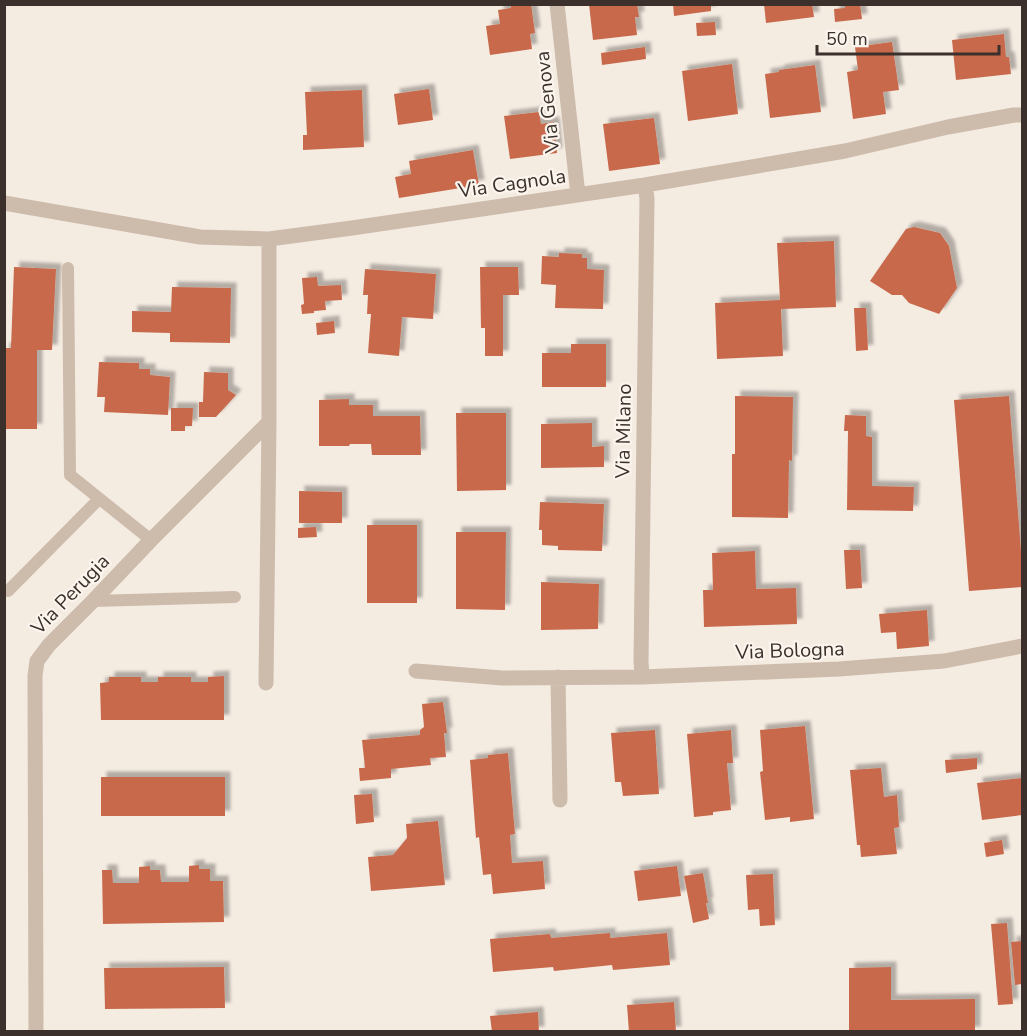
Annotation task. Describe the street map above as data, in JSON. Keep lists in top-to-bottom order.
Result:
{
  "streets": {
    "street": [
      "Via Genova",
      "Via Cagnola",
      "Via Milano",
      "Via Perugia",
      "Via Bologna"
    ]
  },
  "crossings": [
    ["Via Genova", "Via Cagnola"],
    ["Via Cagnola", "Via Milano"],
    ["Via Milano", "Via Bologna"]
  ],
  "scale_bar": "50 m"
}
